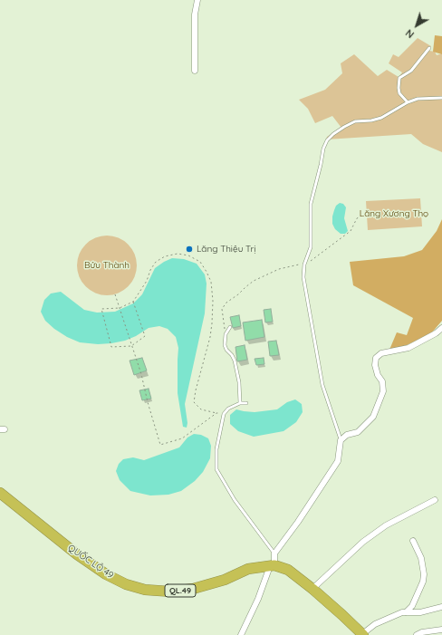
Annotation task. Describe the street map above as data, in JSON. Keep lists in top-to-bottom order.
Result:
{
  "streets": {
    "highway": ["QUỐC LỘ 49", "QL.49"]
  },
  "parks": ["Lăng Xương Thọ", "Bửu Thành"],
  "places": ["Lăng Thiệu Trị"],
  "north": "bottom left"
}
